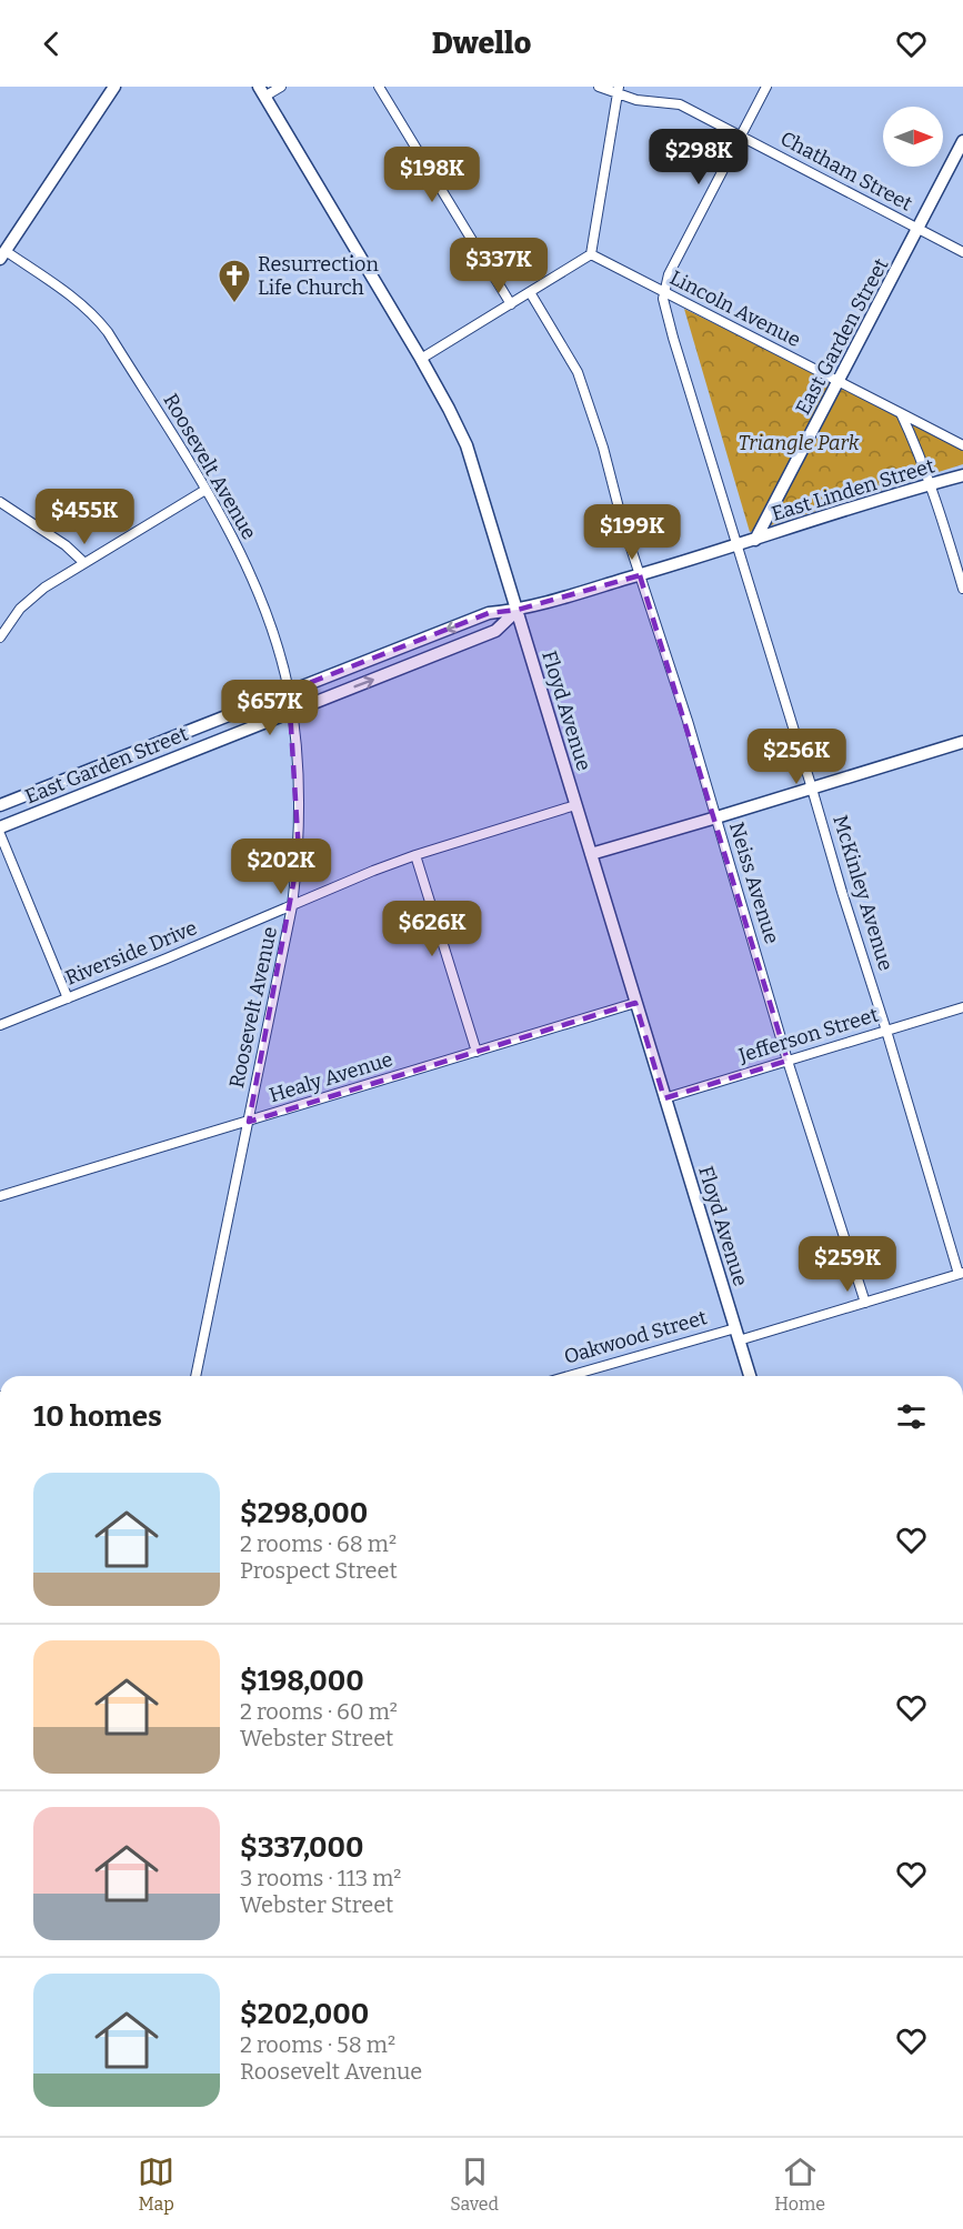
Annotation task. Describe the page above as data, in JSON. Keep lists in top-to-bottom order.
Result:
{
  "streets": {
    "street": [
      "Chatham Street",
      "Lincoln Avenue",
      "East Garden Street",
      "Roosevelt Avenue",
      "East Linden Street",
      "Floyd Avenue",
      "Neiss Avenue",
      "McKinley Avenue",
      "Riverside Drive",
      "Jefferson Street",
      "Healy Avenue",
      "Oakwood Street"
    ]
  },
  "crossings": [
    ["Chatham Street", "East Garden Street"],
    ["Lincoln Avenue", "East Garden Street"],
    ["Lincoln Avenue", "McKinley Avenue"],
    ["East Garden Street", "Roosevelt Avenue"],
    ["East Garden Street", "East Linden Street"],
    ["East Garden Street", "Floyd Avenue"],
    ["East Garden Street", "Neiss Avenue"],
    ["East Garden Street", "McKinley Avenue"],
    ["Roosevelt Avenue", "Riverside Drive"],
    ["Roosevelt Avenue", "Healy Avenue"],
    ["Floyd Avenue", "Riverside Drive"],
    ["Floyd Avenue", "Jefferson Street"],
    ["Floyd Avenue", "Healy Avenue"],
    ["Floyd Avenue", "Oakwood Street"],
    ["Neiss Avenue", "Jefferson Street"],
    ["McKinley Avenue", "Jefferson Street"]
  ],
  "parks": ["Triangle Park"],
  "places": {
    "church": ["Resurrection Life Church"]
  },
  "north": "right",
  "page": {
    "header": "Dwello",
    "price": [
      "$298K",
      "$198K",
      "$337K",
      "$455K",
      "$199K",
      "$657K",
      "$256K",
      "$202K",
      "$626K",
      "$259K"
    ],
    "heading": "10 homes",
    "list": [
      {
        "name": "$298,000",
        "note": "2 rooms · 68 m² · Prospect Street"
      },
      {
        "name": "$198,000",
        "note": "2 rooms · 60 m² · Webster Street"
      },
      {
        "name": "$337,000",
        "note": "3 rooms · 113 m² · Webster Street"
      },
      {
        "name": "$202,000",
        "note": "2 rooms · 58 m² · Roosevelt Avenue"
      }
    ],
    "tabs": ["Map", "Saved", "Home"]
  }
}
